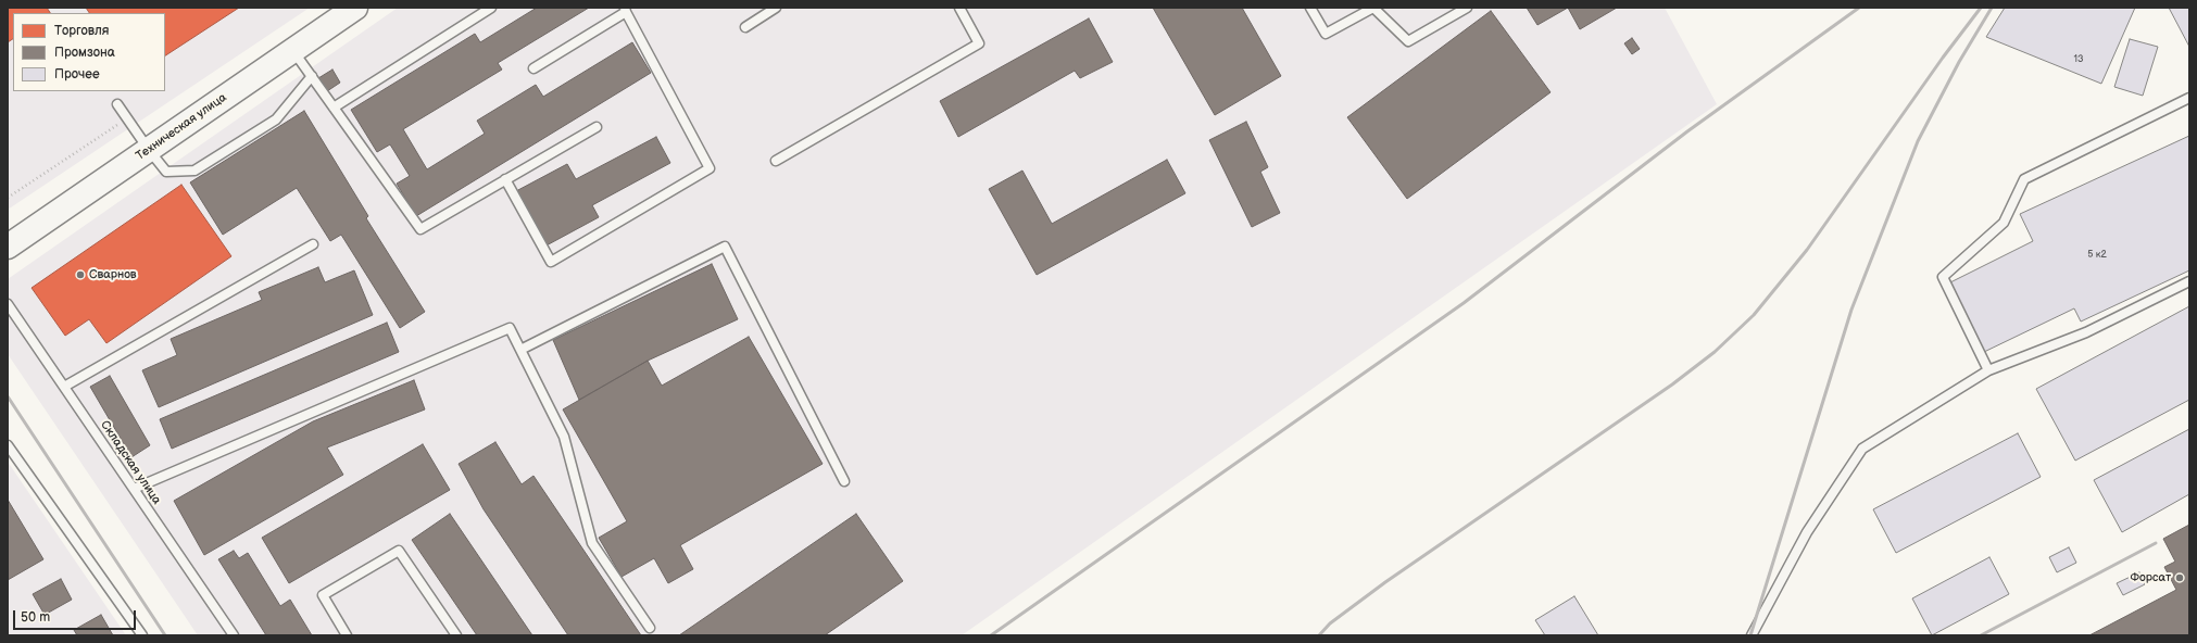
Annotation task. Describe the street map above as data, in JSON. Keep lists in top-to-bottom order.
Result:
{
  "streets": {
    "main road": ["Техническая улица"],
    "lane": ["Складская улица"]
  },
  "places": ["Сварнов", "Форсат"],
  "house_numbers": ["13", "5 к2"],
  "legend": ["Торговля", "Промзона", "Прочее"],
  "scale_bar": "50 m"
}
